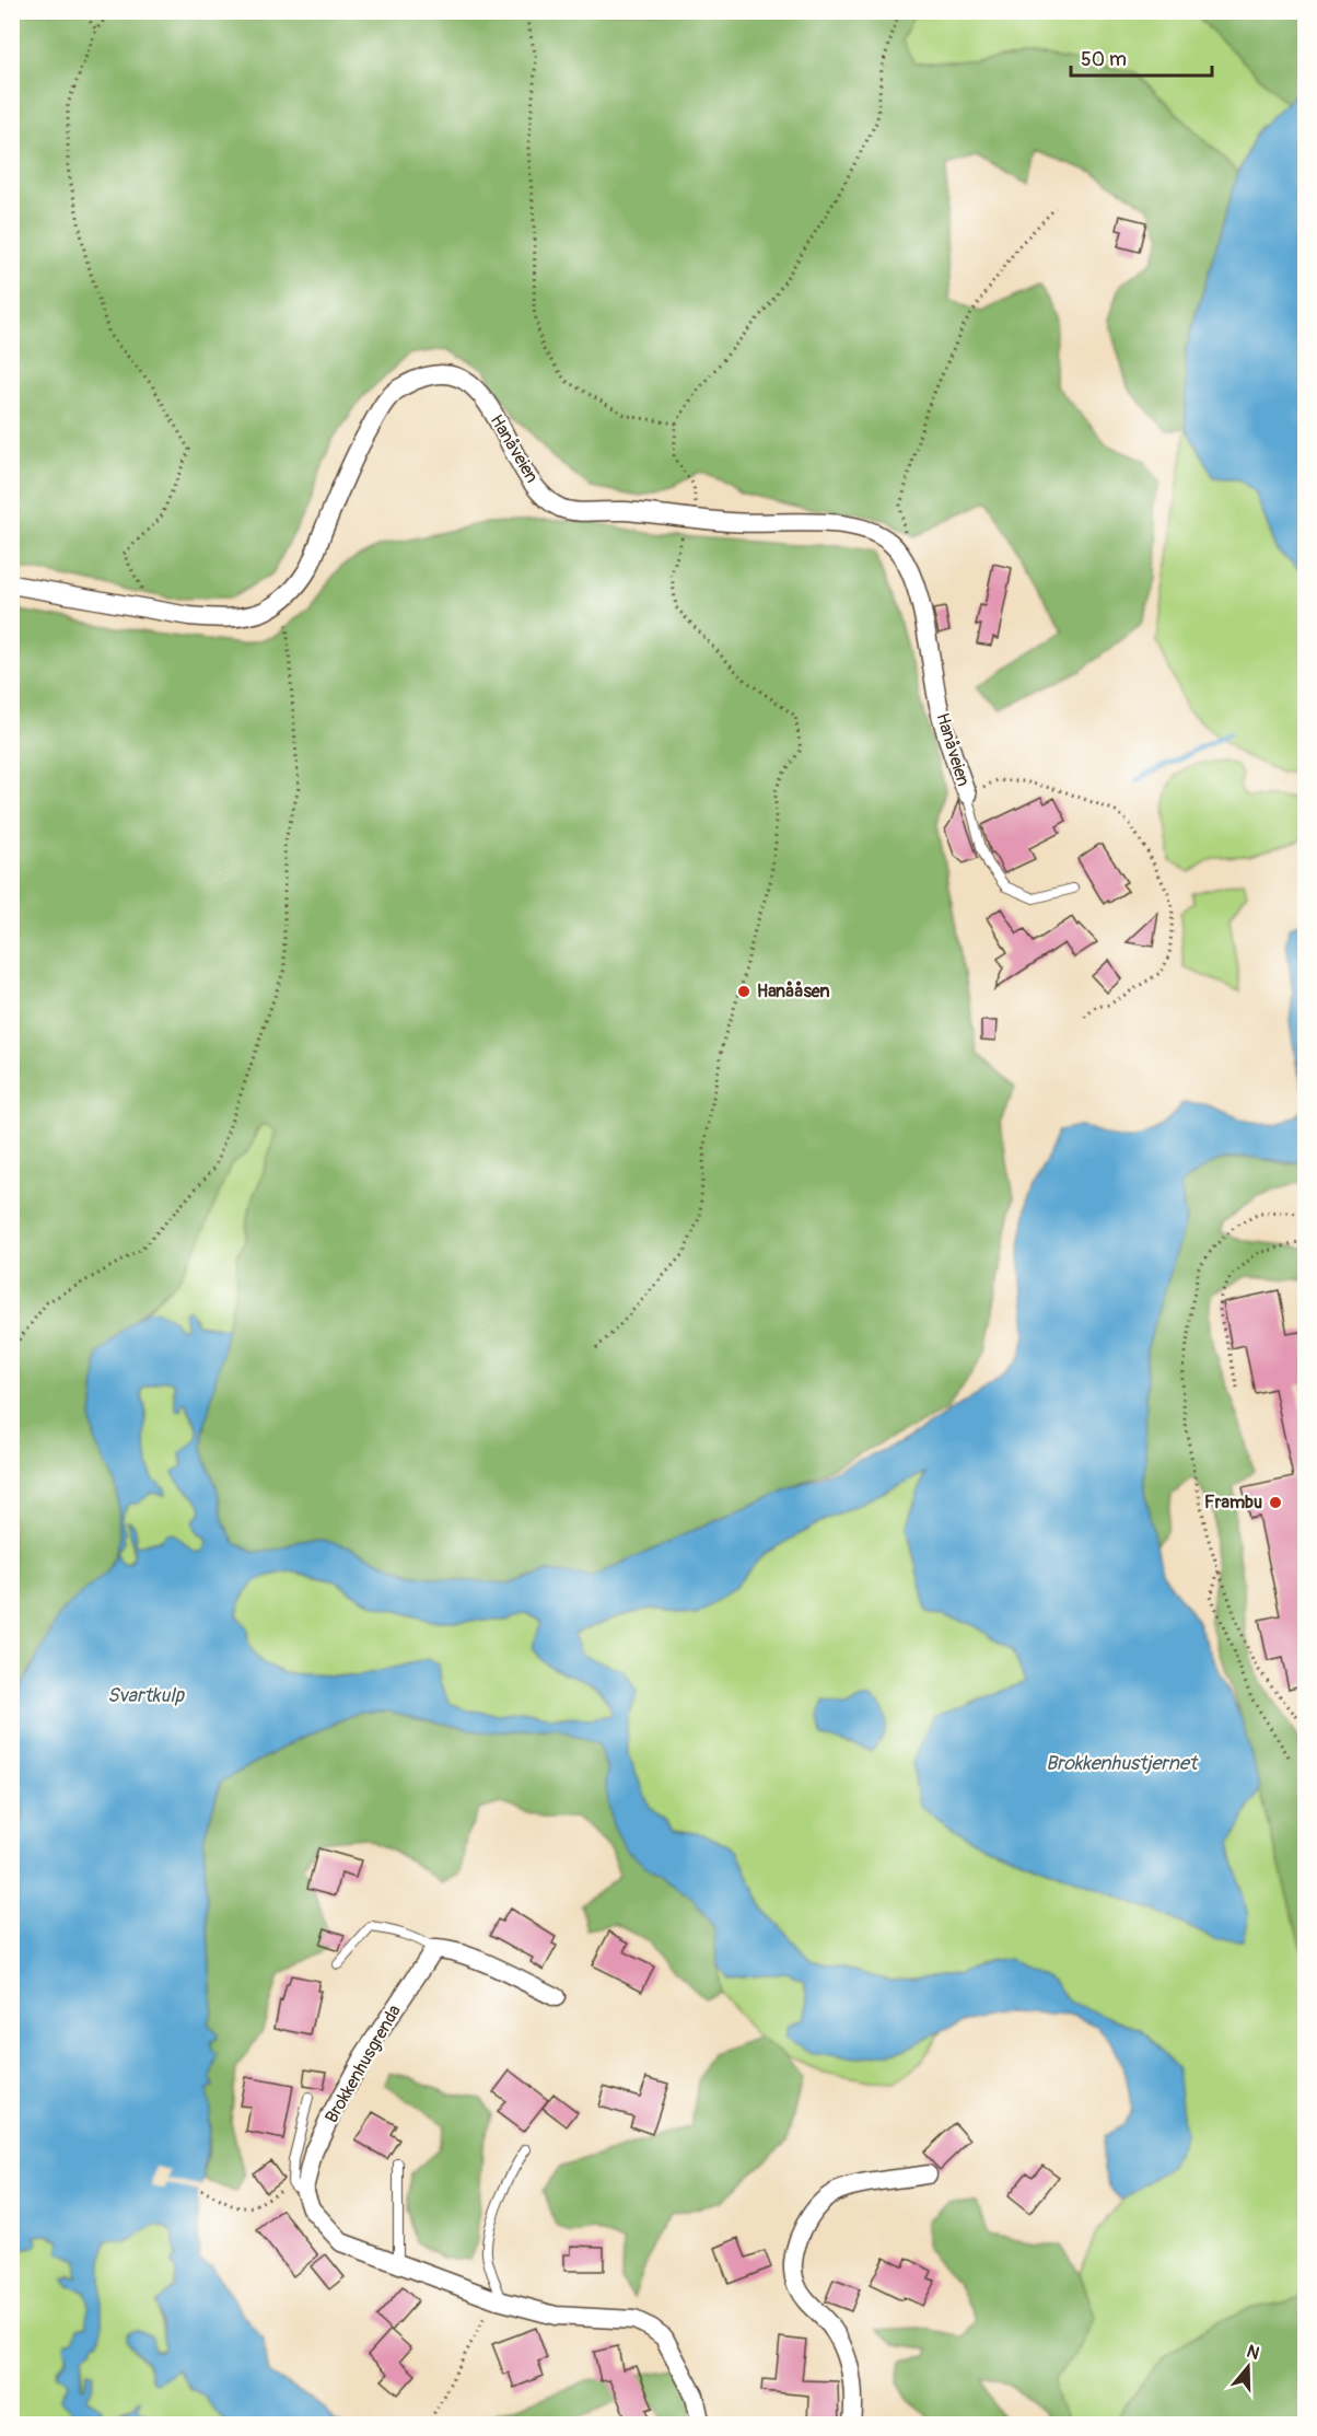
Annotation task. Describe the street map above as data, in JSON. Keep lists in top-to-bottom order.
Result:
{
  "streets": {
    "street": ["Hanåveien", "Brokkenhusgrenda"]
  },
  "water": ["Svartkulp", "Brokkenhustjernet"],
  "places": ["Hanååsen", "Frambu"],
  "scale_bar": "50 m",
  "north": "top"
}
